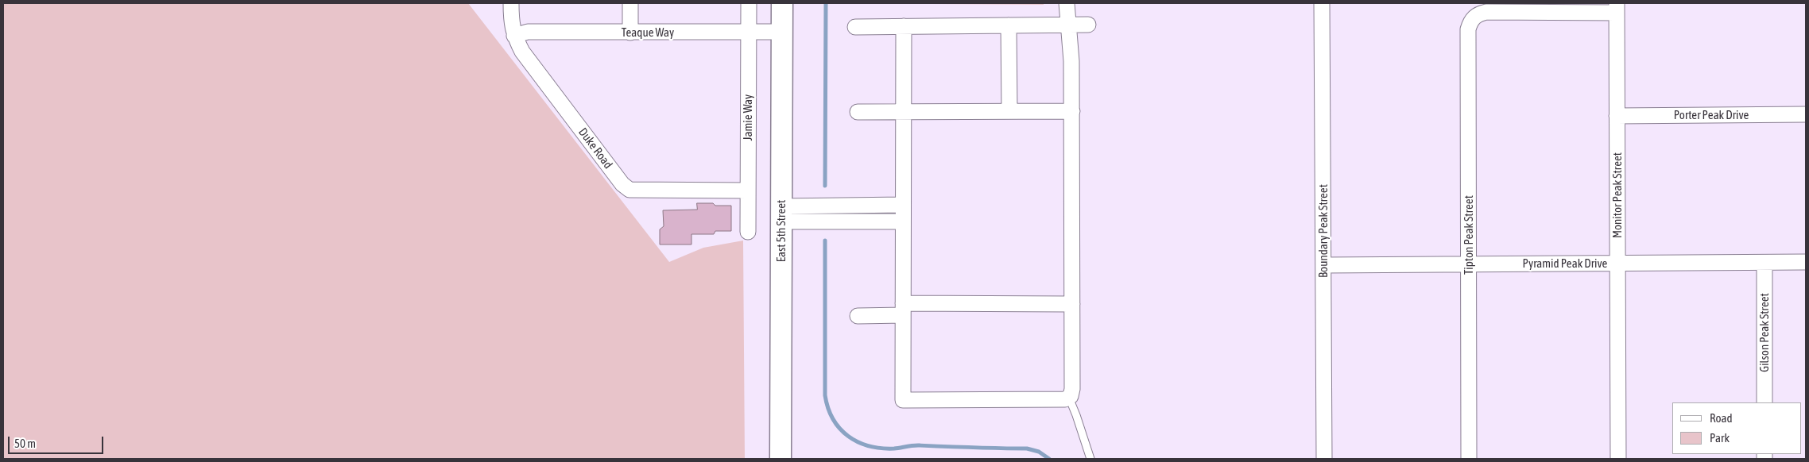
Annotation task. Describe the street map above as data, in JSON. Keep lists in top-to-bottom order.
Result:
{
  "streets": {
    "main road": ["East 5th Street"],
    "street": [
      "Teaque Way",
      "Porter Peak Drive",
      "Jamie Way",
      "Duke Road",
      "Monitor Peak Street",
      "Boundary Peak Street",
      "Tipton Peak Street",
      "Pyramid Peak Drive",
      "Gilson Peak Street"
    ]
  },
  "crossings": [
    ["Teaque Way", "Jamie Way"],
    ["Teaque Way", "Duke Road"],
    ["Teaque Way", "East 5th Street"],
    ["Porter Peak Drive", "Monitor Peak Street"],
    ["Jamie Way", "Duke Road"],
    ["Monitor Peak Street", "Tipton Peak Street"],
    ["Monitor Peak Street", "Pyramid Peak Drive"],
    ["Boundary Peak Street", "Pyramid Peak Drive"],
    ["Tipton Peak Street", "Pyramid Peak Drive"],
    ["Pyramid Peak Drive", "Gilson Peak Street"]
  ],
  "legend": ["Road", "Park"],
  "scale_bar": "50 m"
}
